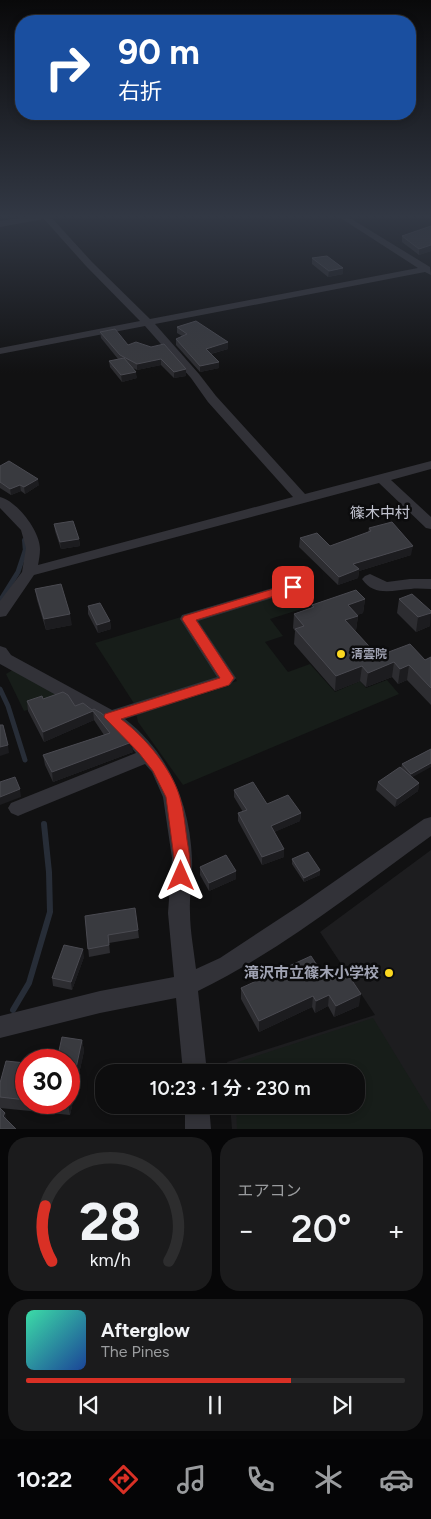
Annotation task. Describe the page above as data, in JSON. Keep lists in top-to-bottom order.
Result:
{
  "districts": ["篠木中村"],
  "places": ["清雲院", "滝沢市立篠木小学校"],
  "page": {
    "turn": ["90 m", "右折"],
    "limit": "30",
    "trip": "10:23 · 1 分 · 230 m",
    "tile": "エアコン",
    "heat": ["−", "20°", "+"],
    "song": ["Afterglow", "The Pines"],
    "tabs": "10:22",
    "gauge": ["28", "km/h"]
  }
}
